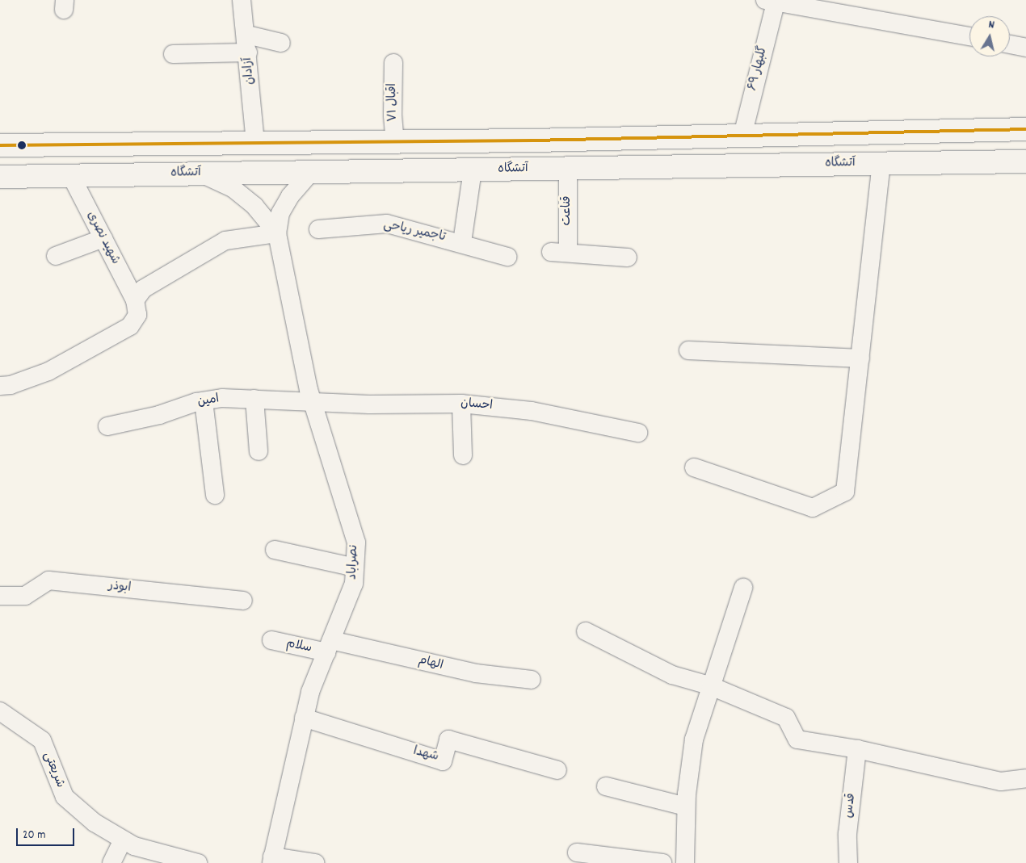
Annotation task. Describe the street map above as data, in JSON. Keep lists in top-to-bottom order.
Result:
{
  "streets": {
    "main road": ["آتشگاه"],
    "street": [
      "۶۹ گلبهار",
      "آزادان",
      "۷۱ اقبال",
      "قناعت",
      "تاجمیر ریاحی",
      "شهید نصری",
      "امین",
      "احسان",
      "نصراباد",
      "ابوذر",
      "سلام",
      "الهام",
      "شهدا",
      "شریعتی",
      "قدس"
    ]
  },
  "crossings": [
    ["آتشگاه", "قناعت"],
    ["آتشگاه", "تاجمیر ریاحی"],
    ["آتشگاه", "شهید نصری"],
    ["امین", "احسان"],
    ["امین", "نصراباد"],
    ["احسان", "نصراباد"],
    ["نصراباد", "سلام"],
    ["نصراباد", "الهام"],
    ["نصراباد", "شهدا"],
    ["سلام", "الهام"]
  ],
  "scale_bar": "20 m",
  "north": "top"
}
